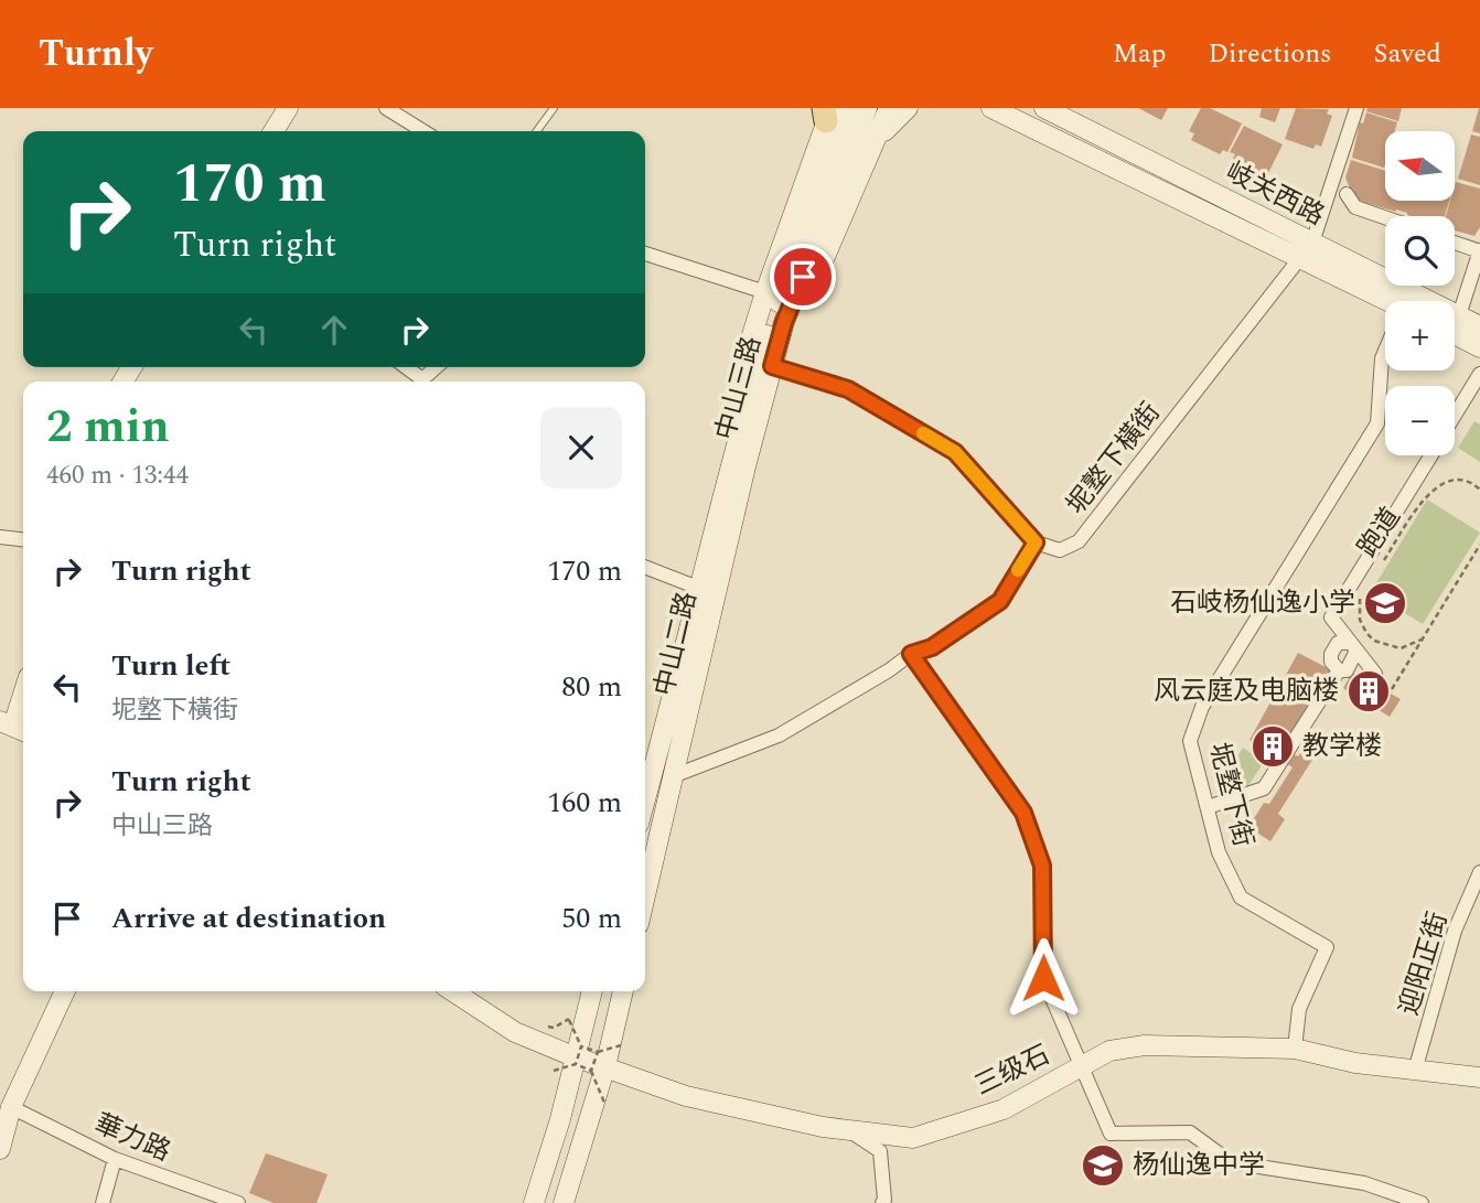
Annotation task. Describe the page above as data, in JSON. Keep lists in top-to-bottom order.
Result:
{
  "streets": {
    "main road": [
      "岐关西路",
      "中山三路",
      "中山二路",
      "三级石"
    ],
    "street": [
      "坭墪下橫街",
      "坭墪下街",
      "迎阳正街",
      "華力路"
    ],
    "path": ["跑道"]
  },
  "crossings": [
    ["岐关西路", "坭墪下橫街"],
    ["中山三路", "中山二路"],
    ["坭墪下街", "三级石"],
    ["迎阳正街", "三级石"]
  ],
  "places": {
    "school or university": ["石岐杨仙逸小学", "杨仙逸中学"],
    "building": ["风云庭及电脑楼", "教学楼"]
  },
  "north": "left",
  "page": {
    "header": "Turnly",
    "nav": ["Map", "Directions", "Saved"],
    "map_buttons": ["+", "−"],
    "turn": ["170 m", "Turn right"],
    "heading": ["2 min", "460 m · 13:44"],
    "list": [
      {
        "name": "Turn right",
        "value": "170 m"
      },
      {
        "name": "Turn left",
        "note": "坭墪下橫街",
        "value": "80 m"
      },
      {
        "name": "Turn right",
        "note": "中山三路",
        "value": "160 m"
      },
      {
        "name": "Arrive at destination",
        "value": "50 m"
      }
    ]
  }
}
